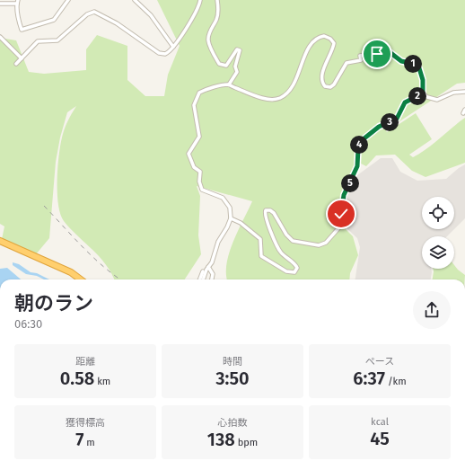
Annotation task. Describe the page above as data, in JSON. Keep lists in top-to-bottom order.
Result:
{
  "page": {
    "pins": [
      "1",
      "2",
      "3",
      "4",
      "5"
    ],
    "heading": ["朝のラン", "06:30"],
    "stats": [
      ["距離", "0.58 km"],
      ["時間", "3:50"],
      ["ペース", "6:37 /km"],
      ["獲得標高", "7 m"],
      ["心拍数", "138 bpm"],
      ["kcal", "45"]
    ]
  }
}
